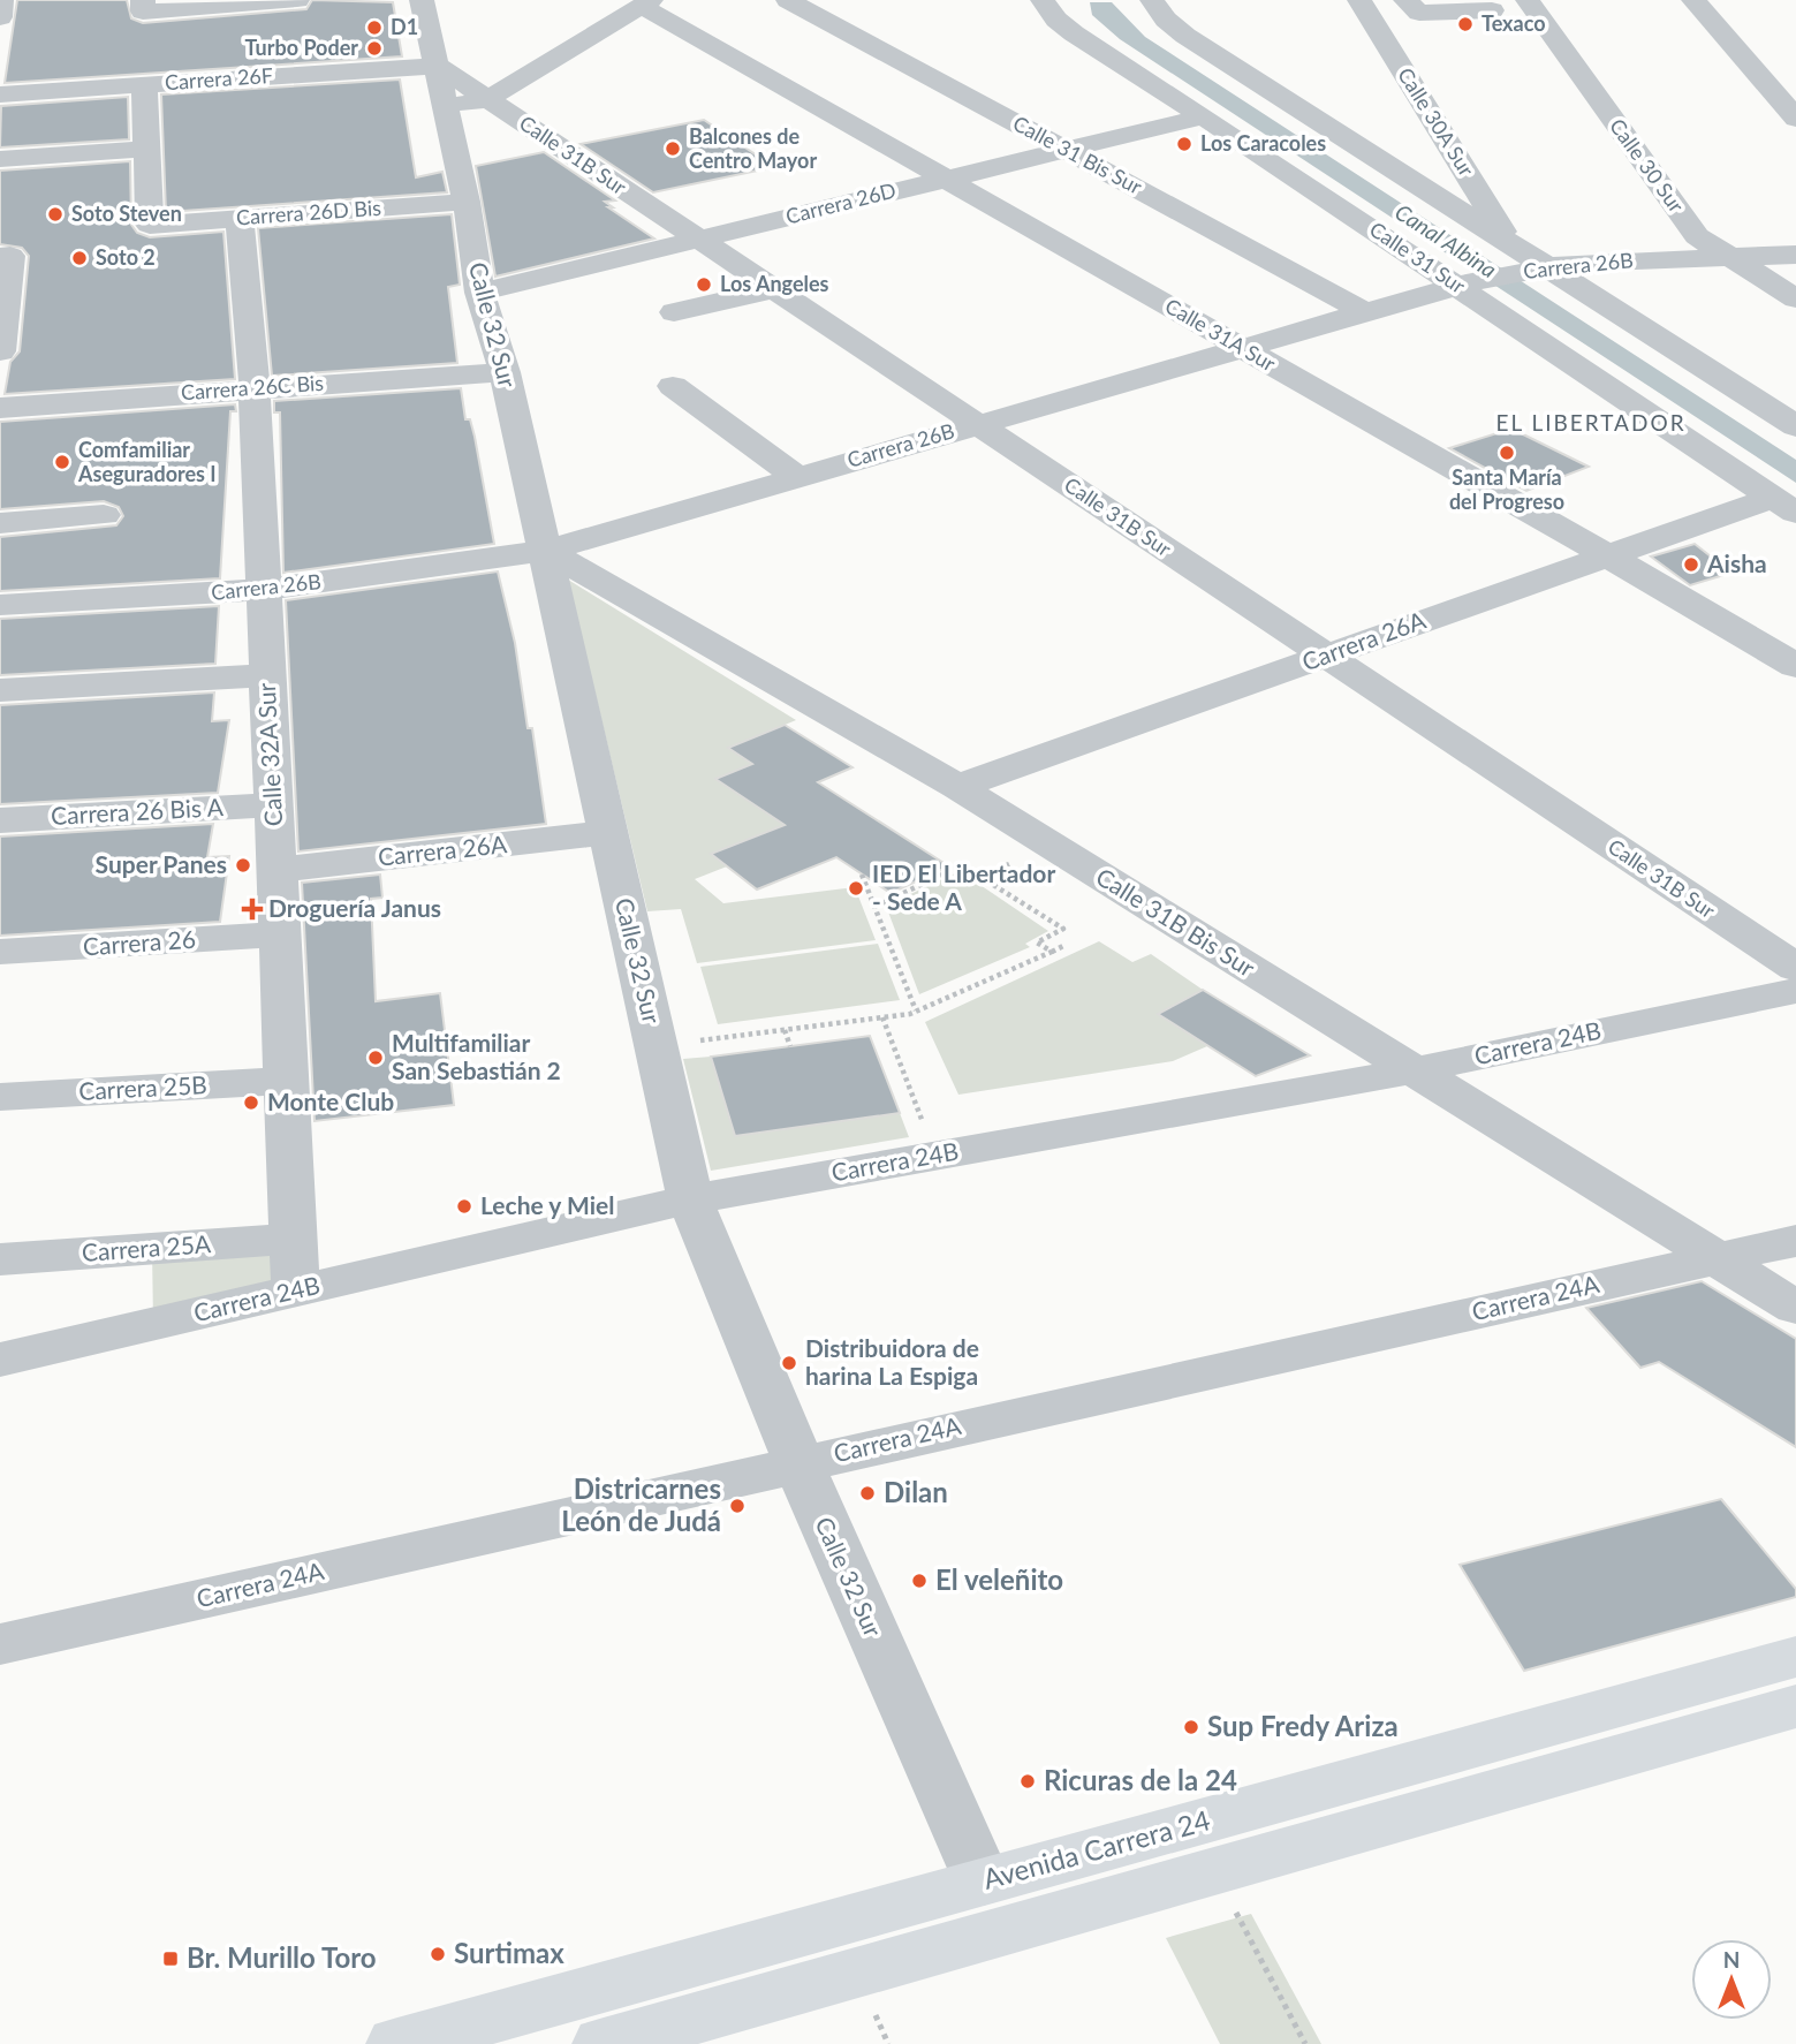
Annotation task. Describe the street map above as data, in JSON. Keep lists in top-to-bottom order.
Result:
{
  "streets": {
    "main road": ["Avenida Carrera 24"],
    "street": [
      "Carrera 26F",
      "Calle 30A Sur",
      "Calle 31B Sur",
      "Calle 31 Bis Sur",
      "Calle 30 Sur",
      "Carrera 26D",
      "Carrera 26D Bis",
      "Calle 31 Sur",
      "Carrera 26B",
      "Calle 32 Sur",
      "Calle 31A Sur",
      "Carrera 26C Bis",
      "Carrera 26A",
      "Calle 32A Sur",
      "Carrera 26 Bis A",
      "Calle 31B Bis Sur",
      "Carrera 26",
      "Carrera 24B",
      "Carrera 25B",
      "Carrera 25A",
      "Carrera 24A"
    ]
  },
  "crossings": [
    ["Carrera 26F", "Calle 31B Sur"],
    ["Carrera 26F", "Calle 32 Sur"],
    ["Calle 30A Sur", "Carrera 26B"],
    ["Calle 31B Sur", "Carrera 26D"],
    ["Calle 31B Sur", "Carrera 26B"],
    ["Calle 31B Sur", "Calle 32 Sur"],
    ["Calle 31B Sur", "Carrera 26A"],
    ["Calle 31 Bis Sur", "Carrera 26D"],
    ["Calle 31 Bis Sur", "Carrera 26B"],
    ["Calle 30 Sur", "Carrera 26B"],
    ["Carrera 26D", "Calle 31 Sur"],
    ["Carrera 26D", "Calle 32 Sur"],
    ["Carrera 26D", "Calle 31A Sur"],
    ["Carrera 26D Bis", "Calle 32 Sur"],
    ["Carrera 26D Bis", "Calle 32A Sur"],
    ["Calle 31 Sur", "Carrera 26B"],
    ["Calle 31 Sur", "Carrera 26A"],
    ["Carrera 26B", "Calle 32 Sur"],
    ["Carrera 26B", "Calle 31A Sur"],
    ["Carrera 26B", "Calle 32A Sur"],
    ["Carrera 26B", "Calle 31B Bis Sur"],
    ["Calle 32 Sur", "Carrera 26C Bis"],
    ["Calle 32 Sur", "Carrera 26A"],
    ["Calle 32 Sur", "Calle 31B Bis Sur"],
    ["Calle 32 Sur", "Carrera 24B"],
    ["Calle 32 Sur", "Carrera 24A"],
    ["Calle 32 Sur", "Avenida Carrera 24"],
    ["Calle 31A Sur", "Carrera 26A"],
    ["Carrera 26C Bis", "Calle 32A Sur"],
    ["Carrera 26A", "Calle 32A Sur"],
    ["Carrera 26A", "Calle 31B Bis Sur"],
    ["Calle 32A Sur", "Carrera 26 Bis A"],
    ["Calle 32A Sur", "Carrera 26"],
    ["Calle 32A Sur", "Carrera 24B"],
    ["Calle 32A Sur", "Carrera 25B"],
    ["Calle 32A Sur", "Carrera 25A"],
    ["Calle 31B Bis Sur", "Carrera 24B"],
    ["Calle 31B Bis Sur", "Carrera 24A"]
  ],
  "districts": ["EL LIBERTADOR"],
  "water": ["Canal Albina"],
  "places": {
    "other": [
      "Texaco",
      "D1",
      "Turbo Poder",
      "Los Caracoles",
      "Balcones de Centro Mayor",
      "Soto Steven",
      "Soto 2",
      "Los Angeles",
      "Santa María del Progreso",
      "Comfamiliar Aseguradores I",
      "Aisha",
      "Super Panes",
      "IED El Libertador - Sede A",
      "Multifamiliar San Sebastián 2",
      "Monte Club",
      "Leche y Miel",
      "Distribuidora de harina La Espiga",
      "Dilan",
      "Districarnes León de Judá",
      "El veleñito",
      "Sup Fredy Ariza",
      "Ricuras de la 24",
      "Surtimax"
    ],
    "health": ["Droguería Janus"],
    "transit": ["Br. Murillo Toro"]
  },
  "north": "top"
}
